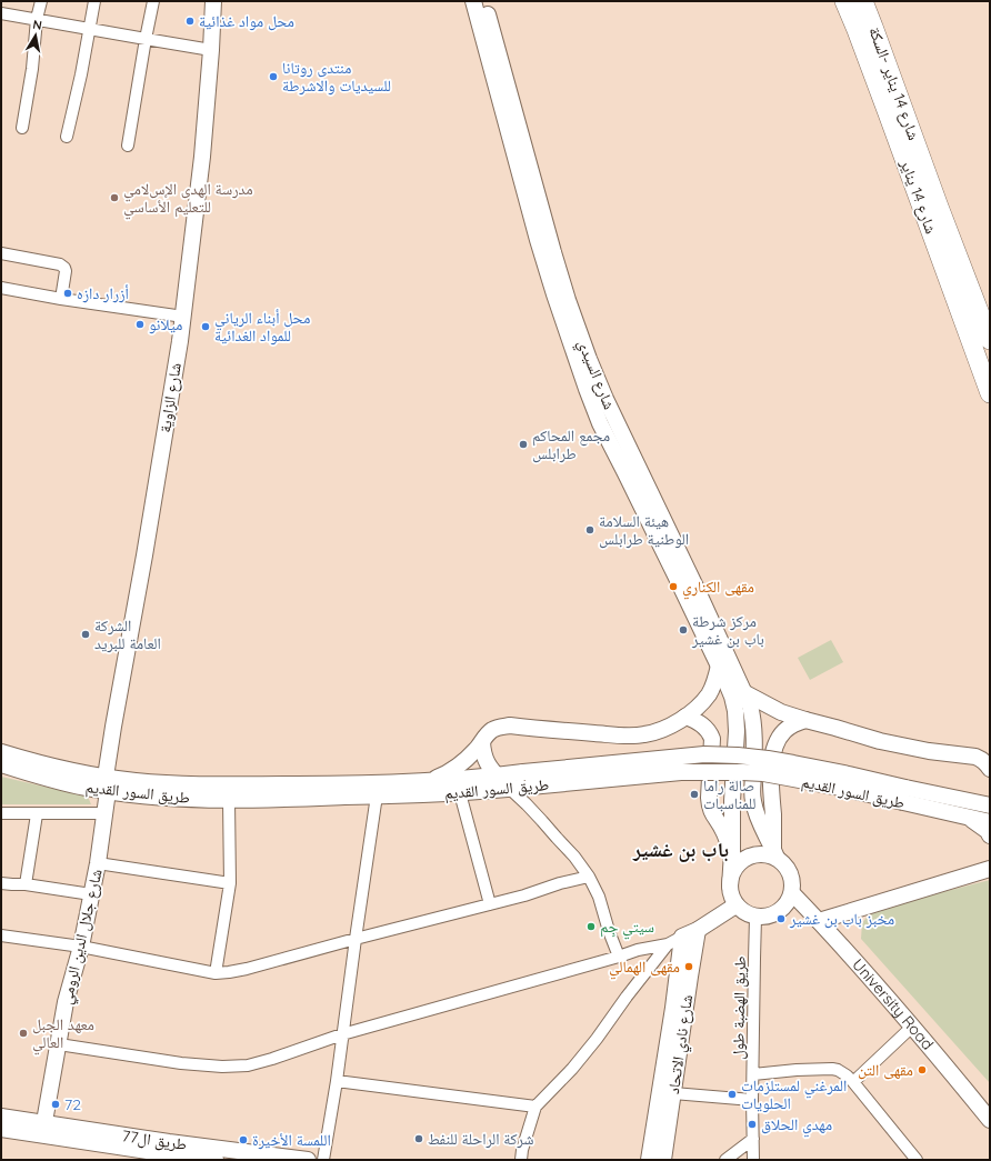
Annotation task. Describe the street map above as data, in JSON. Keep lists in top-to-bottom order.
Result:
{
  "streets": {
    "highway": ["شارع 14 يناير -السكة", "شارع 14 يناير"],
    "main road": [
      "شارع السيدي",
      "شارع الزاوية",
      "طريق السور القديم",
      "شارع جلال الدين الرومي",
      "University Road",
      "شارع نادي الاتحاد",
      "طريق ال77"
    ],
    "street": ["طريق الهضبة طول"]
  },
  "crossings": [
    ["شارع السيدي", "University Road"],
    ["شارع السيدي", "طريق الهضبة طول"],
    ["شارع الزاوية", "طريق السور القديم"],
    ["شارع الزاوية", "شارع جلال الدين الرومي"],
    ["طريق السور القديم", "شارع جلال الدين الرومي"],
    ["شارع جلال الدين الرومي", "طريق ال77"],
    ["University Road", "طريق الهضبة طول"]
  ],
  "districts": ["باب بن غشير"],
  "places": [
    "محل مواد غذائية",
    "منتدى روتانا للسيديات والاشرطة",
    "مدرسة الهدى الإسﻻمي للتعليم الأساسي",
    "أزرار دازه",
    "ميلانو",
    "محل أبناء الرياني للمواد الغدائية",
    "مجمع المحاكم طرابلس",
    "هيئة السلامة الوطنية طرابلس",
    "مقهى الكناري",
    "مركز شرطة باب بن غشير",
    "الشركة العامة للبريد",
    "صالة راما للمناسبات",
    "مخبز باب بن غشير",
    "سيتي جِم",
    "مقهى الهمالي",
    "معهد الجبل العالي",
    "مقهى التن",
    "المرغني لمستلزمات الحلويات",
    "72",
    "مهدي الحلاق",
    "شركة الراحلة للنفط",
    "اللمسة الأخيرة"
  ],
  "north": "top"
}
